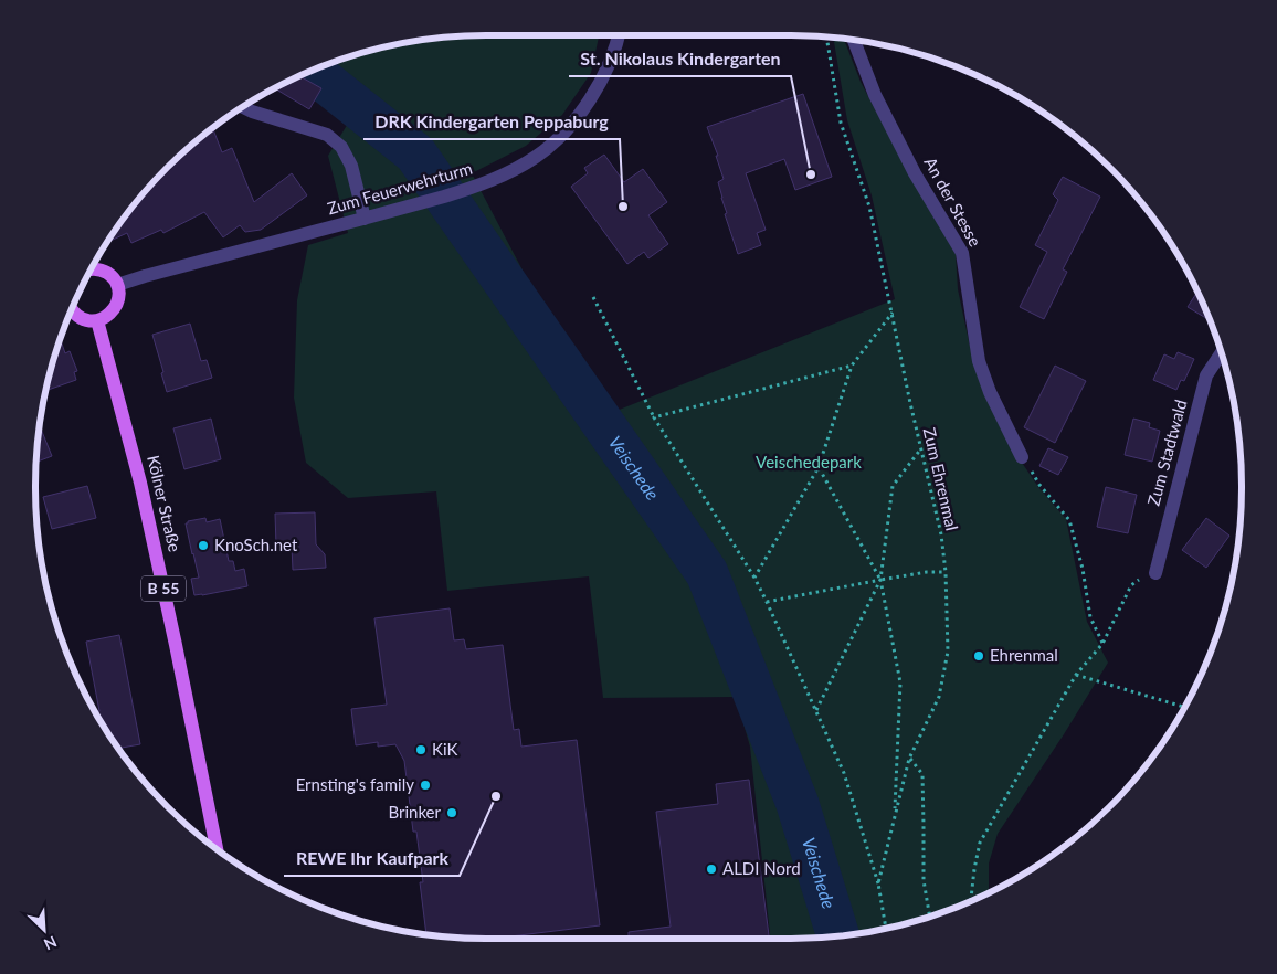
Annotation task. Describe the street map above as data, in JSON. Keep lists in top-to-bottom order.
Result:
{
  "streets": {
    "main road": ["Kölner Straße", "B 55"],
    "street": ["Zum Feuerwehrturm", "An der Stesse", "Zum Stadtwald"],
    "path": ["Zum Ehrenmal"]
  },
  "water": ["Veischede"],
  "parks": ["Veischedepark"],
  "places": [
    "St. Nikolaus Kindergarten",
    "DRK Kindergarten Peppaburg",
    "KnoSch.net",
    "Ehrenmal",
    "KiK",
    "Ernsting's family",
    "REWE Ihr Kaufpark",
    "Brinker",
    "ALDI Nord"
  ],
  "north": "bottom right"
}
